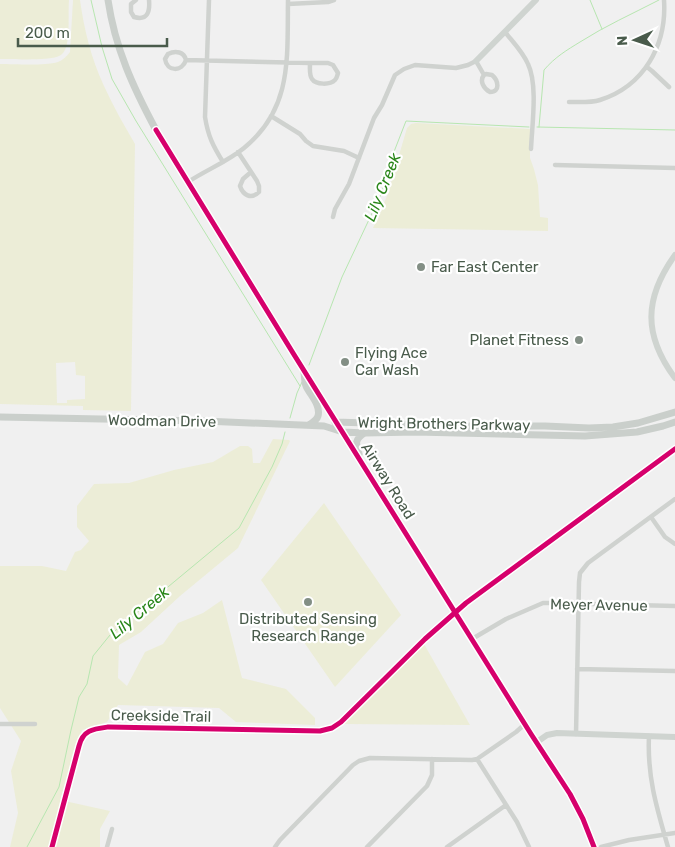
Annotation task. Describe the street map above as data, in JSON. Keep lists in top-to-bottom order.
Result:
{
  "streets": {
    "main road": ["Woodman Drive", "Wright Brothers Parkway", "Airway Road"],
    "street": ["Meyer Avenue"],
    "cycle path": ["Creekside Trail"]
  },
  "crossings": [
    ["Woodman Drive", "Wright Brothers Parkway"],
    ["Wright Brothers Parkway", "Airway Road"],
    ["Airway Road", "Meyer Avenue"]
  ],
  "water": ["Lily Creek"],
  "places": [
    "Far East Center",
    "Planet Fitness",
    "Flying Ace Car Wash",
    "Distributed Sensing Research Range"
  ],
  "scale_bar": "200 m",
  "north": "left"
}
